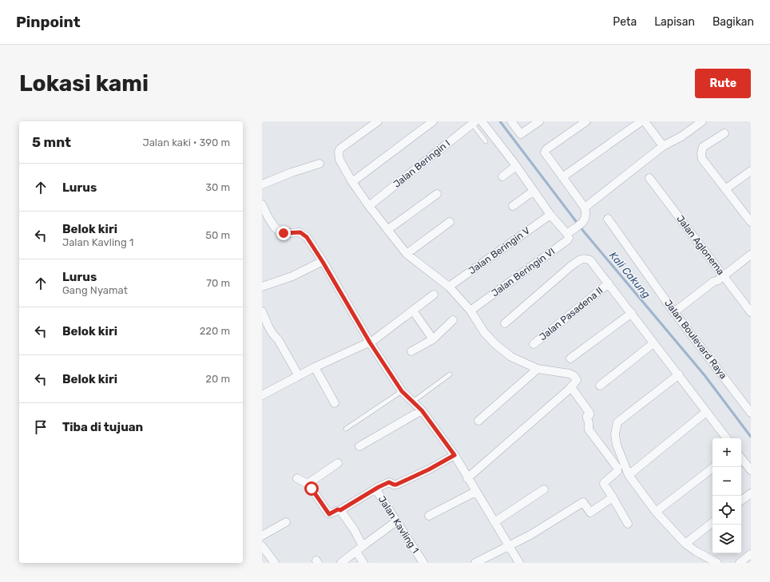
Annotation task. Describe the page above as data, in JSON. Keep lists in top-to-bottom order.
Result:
{
  "streets": {
    "street": [
      "Jalan Beringin I",
      "Jalan Aglonema",
      "Jalan Beringin V",
      "Jalan Beringin VI",
      "Jalan Pasadena II",
      "Jalan Boulevard Raya",
      "Jalan Kavling 1"
    ]
  },
  "water": ["Kali Cakung"],
  "page": {
    "header": "Pinpoint",
    "nav": ["Peta", "Lapisan", "Bagikan"],
    "buttons": "Rute",
    "title": "Lokasi kami",
    "heading": ["5 mnt", "Jalan kaki · 390 m"],
    "list": [
      ["Lurus", "30 m"],
      ["Belok kiri", "Jalan Kavling 1", "50 m"],
      ["Lurus", "Gang Nyamat", "70 m"],
      ["Belok kiri", "220 m"],
      ["Belok kiri", "20 m"],
      "Tiba di tujuan"
    ],
    "map_buttons": ["+", "−"]
  }
}
